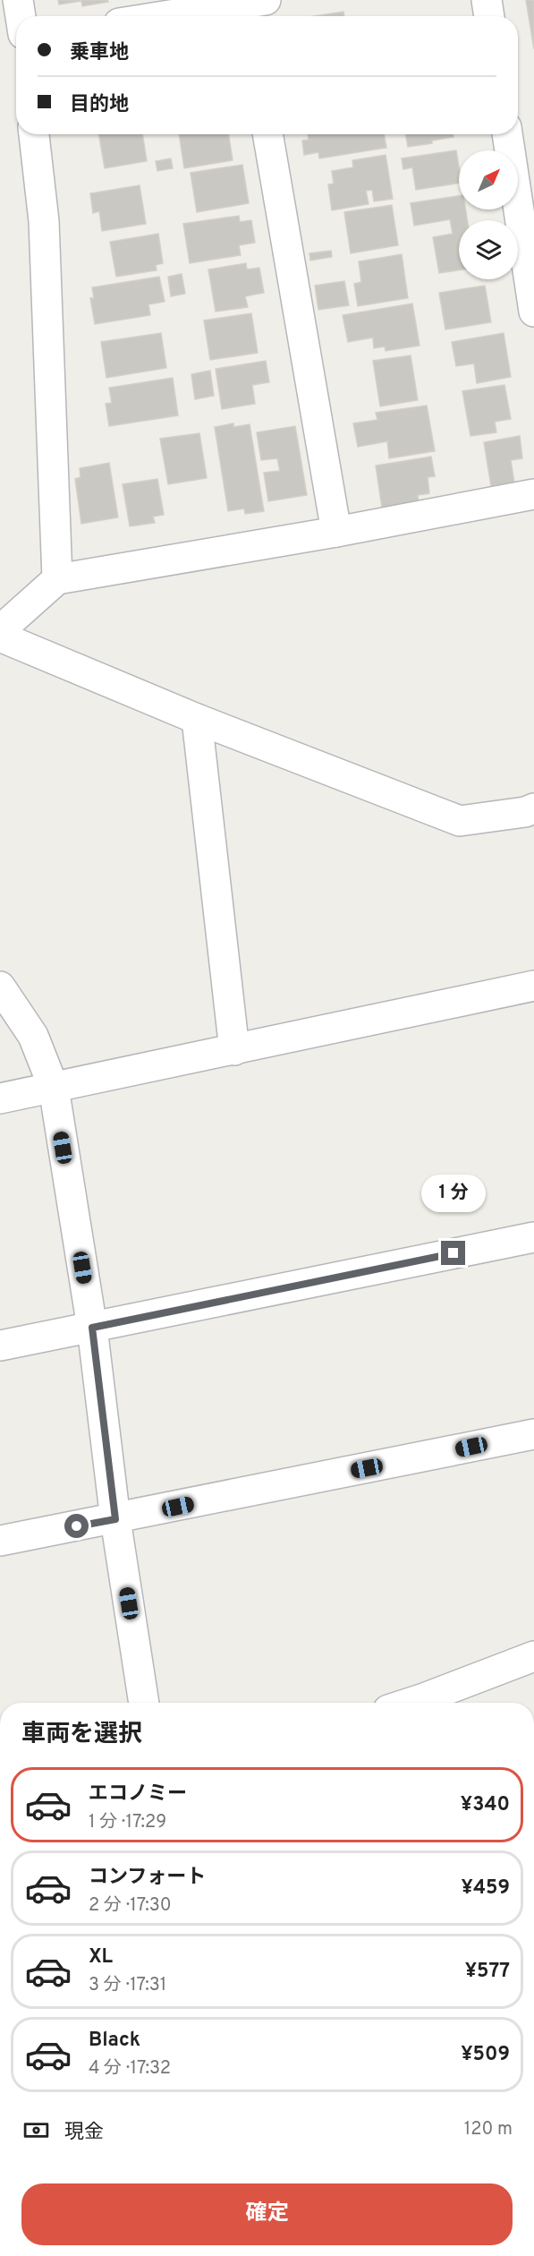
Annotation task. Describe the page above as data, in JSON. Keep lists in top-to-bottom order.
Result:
{
  "north": "top right",
  "page": {
    "banner": ["乗車地", "目的地"],
    "bubble": "1 分",
    "heading": "車両を選択",
    "list": [
      {
        "name": "エコノミー",
        "note": "1 分 · 17:29",
        "value": "¥340"
      },
      {
        "name": "コンフォート",
        "note": "2 分 · 17:30",
        "value": "¥459"
      },
      {
        "name": "XL",
        "note": "3 分 · 17:31",
        "value": "¥577"
      },
      {
        "name": "Black",
        "note": "4 分 · 17:32",
        "value": "¥509"
      }
    ],
    "pay": ["現金", "120 m"],
    "buttons": "確定"
  }
}
